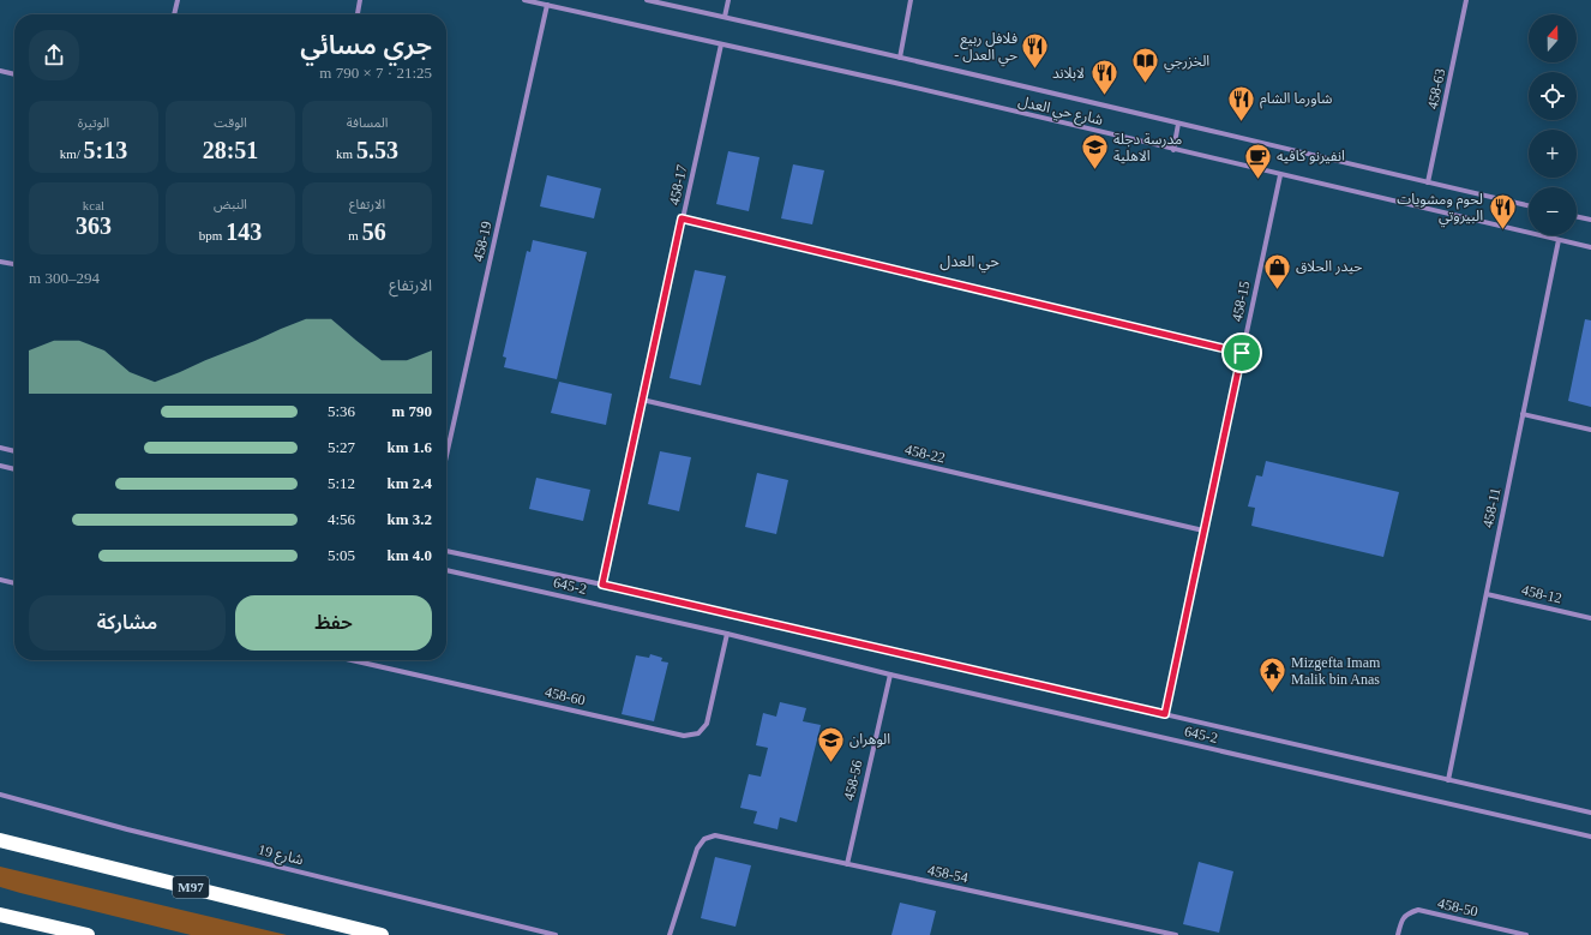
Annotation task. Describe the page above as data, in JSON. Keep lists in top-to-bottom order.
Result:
{
  "streets": {
    "highway": ["M97"],
    "street": [
      "458-63",
      "شارع حي العدل",
      "458-17",
      "458-19",
      "458-15",
      "458-22",
      "458-11",
      "645-2",
      "458-12",
      "458-60",
      "458-56",
      "شارع 19",
      "458-54",
      "458-50"
    ]
  },
  "crossings": [
    ["458-63", "شارع حي العدل"],
    ["شارع حي العدل", "458-17"],
    ["شارع حي العدل", "458-19"],
    ["شارع حي العدل", "458-15"],
    ["شارع حي العدل", "458-11"],
    ["458-17", "458-22"],
    ["458-17", "645-2"],
    ["458-15", "458-22"],
    ["458-15", "645-2"],
    ["458-11", "645-2"],
    ["458-11", "458-12"],
    ["645-2", "458-60"],
    ["645-2", "458-56"],
    ["458-56", "458-54"]
  ],
  "districts": ["حي العدل"],
  "places": {
    "restaurant": [
      "فلافل ربيع - حي العدل",
      "لابلاند",
      "شاورما الشام",
      "لحوم ومشويات البيروتي"
    ],
    "library": ["الخزرجي"],
    "school or university": ["مدرسة دجلة الاهلية", "الوهران"],
    "cafe": ["انفيرنو كافيه"],
    "shop": ["حيدر الحلاق"],
    "temple": ["Mizgefta Imam Malik bin Anas"]
  },
  "north": "top",
  "page": {
    "map_buttons": ["+", "−"],
    "heading": ["جري مسائي", "21:25 · 7 × 790 m"],
    "stats": [
      ["المسافة", "5.53 km"],
      ["الوقت", "28:51"],
      ["الوتيرة", "5:13 /km"],
      ["الارتفاع", "56 m"],
      ["النبض", "143 bpm"],
      ["kcal", "363"]
    ],
    "chart": ["الارتفاع", "294–300 m"],
    "list": [
      {
        "name": "790 m",
        "note": "5:36"
      },
      {
        "name": "1.6 km",
        "note": "5:27"
      },
      {
        "name": "2.4 km",
        "note": "5:12"
      },
      {
        "name": "3.2 km",
        "note": "4:56"
      },
      {
        "name": "4.0 km",
        "note": "5:05"
      }
    ],
    "buttons": ["حفظ", "مشاركة"]
  }
}
